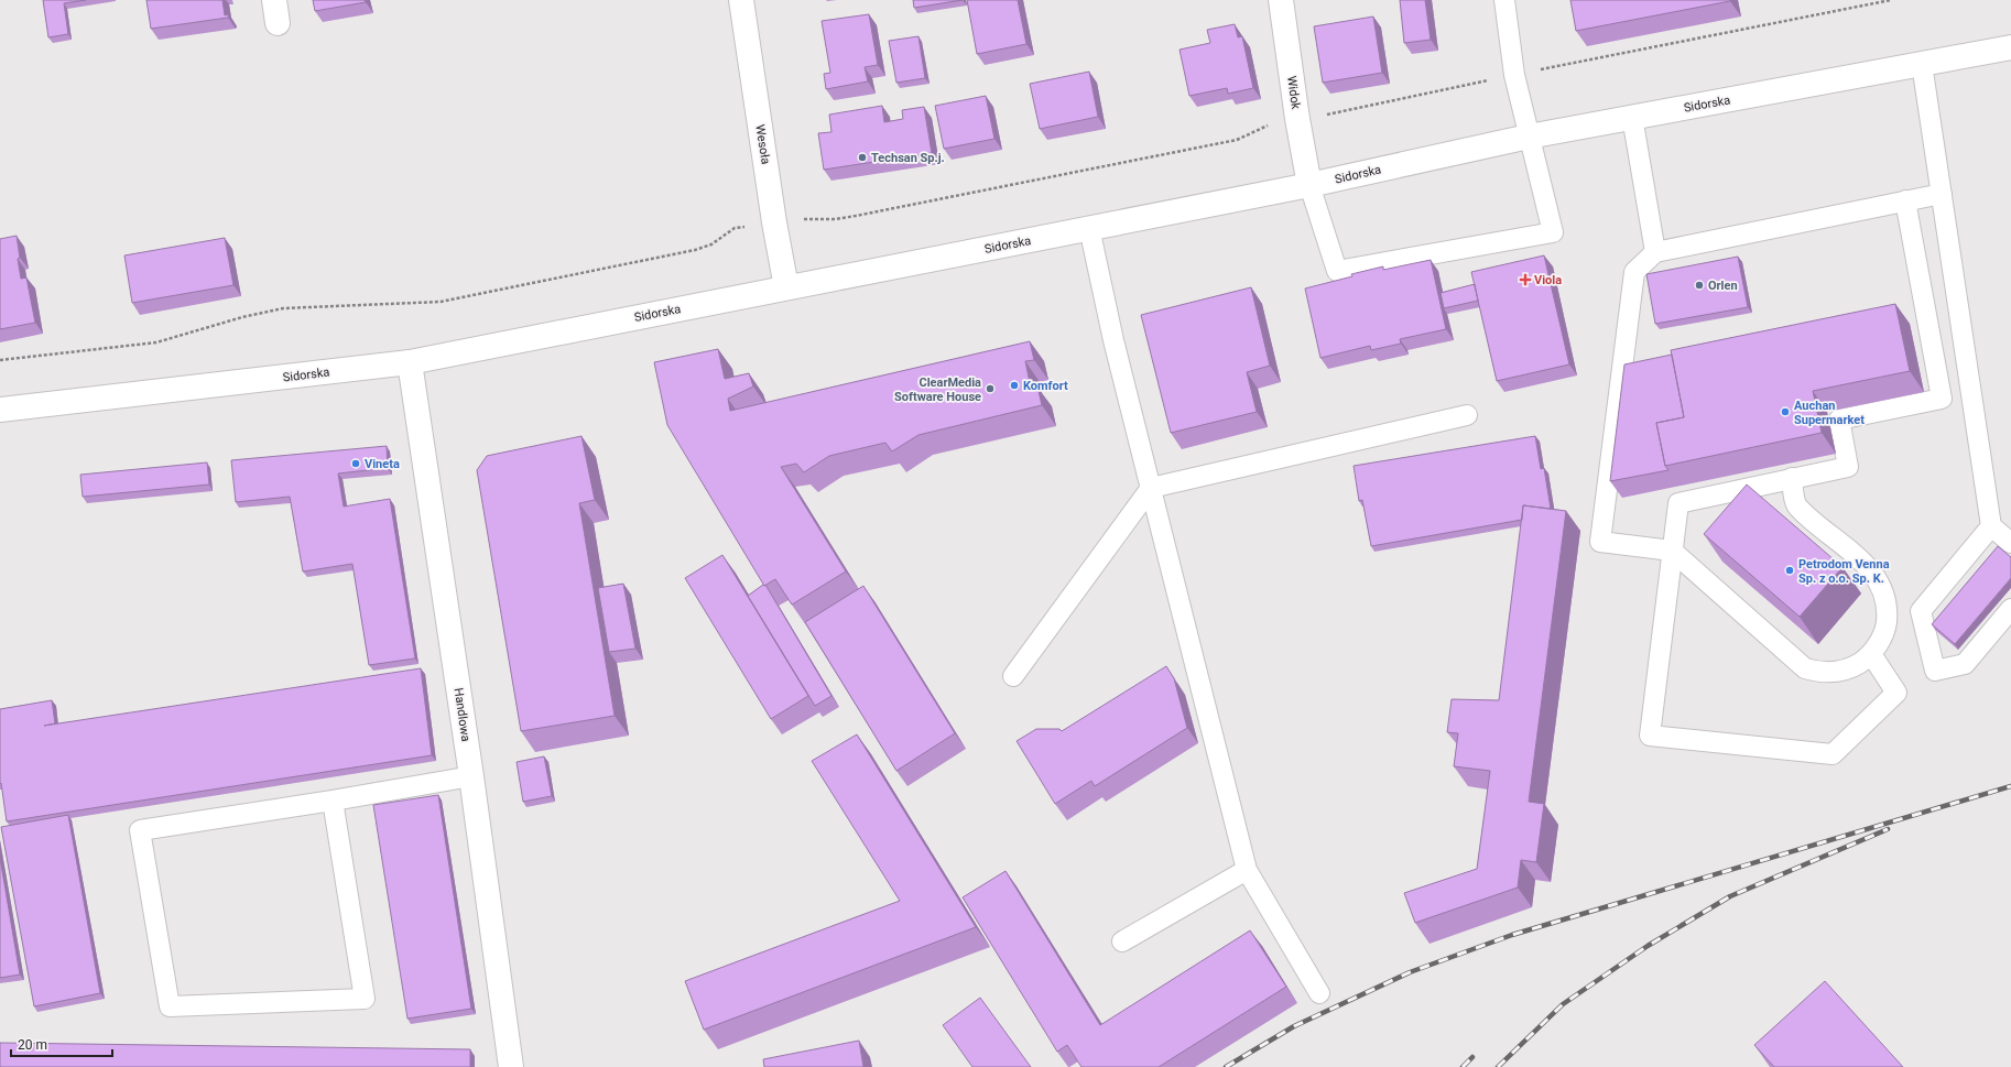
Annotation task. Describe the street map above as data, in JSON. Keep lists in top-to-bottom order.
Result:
{
  "streets": {
    "street": [
      "Widok",
      "Sidorska",
      "Wesoła",
      "Handlowa"
    ]
  },
  "crossings": [
    ["Widok", "Sidorska"],
    ["Sidorska", "Wesoła"],
    ["Sidorska", "Handlowa"]
  ],
  "places": {
    "other": [
      "Techsan Sp.j.",
      "Orlen",
      "Komfort",
      "ClearMedia Software House",
      "Auchan Supermarket",
      "Vineta",
      "Petrodom Venna Sp. z o.o. Sp. K."
    ],
    "health": ["Viola"]
  },
  "scale_bar": "20 m"
}
